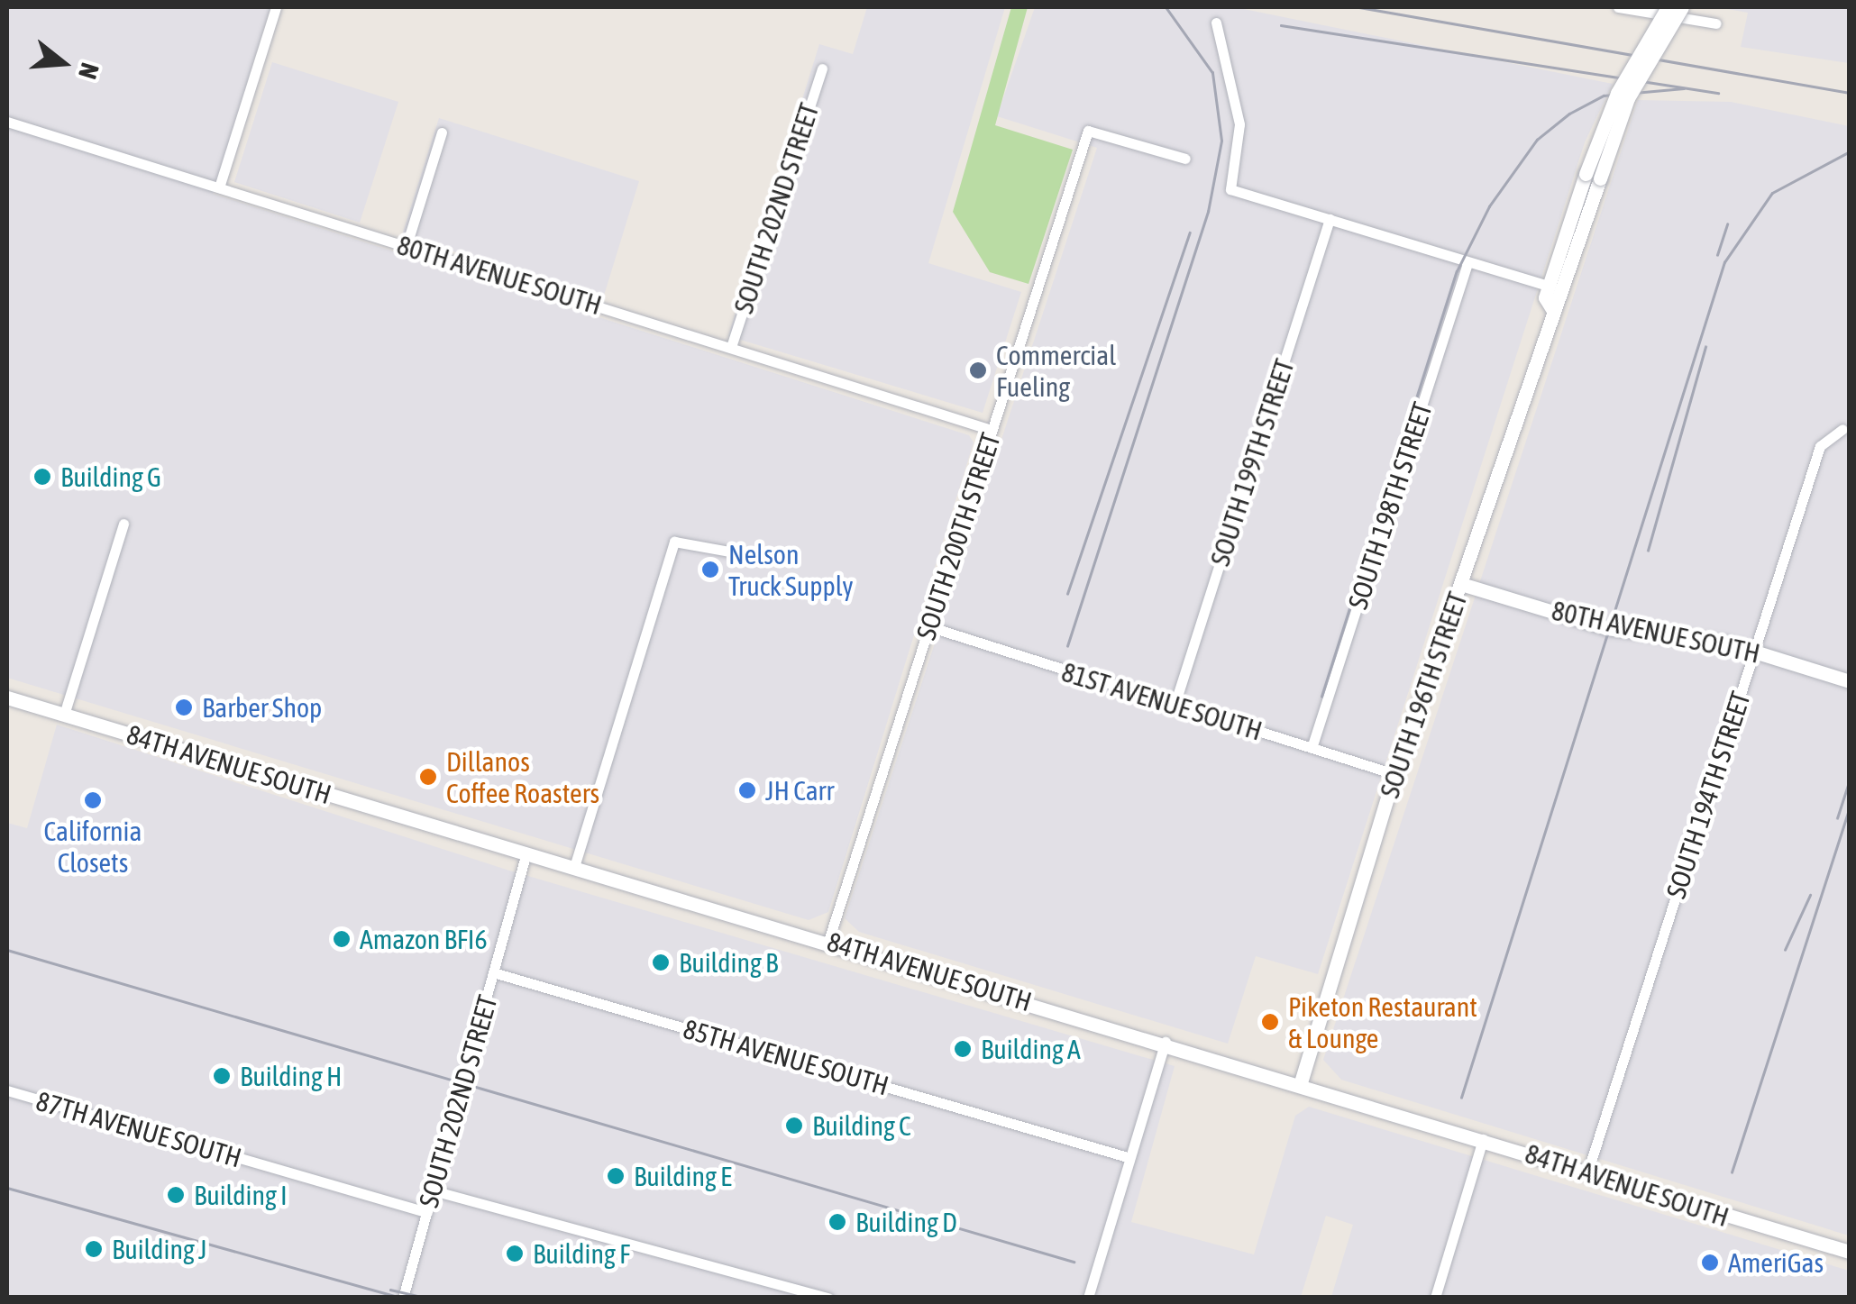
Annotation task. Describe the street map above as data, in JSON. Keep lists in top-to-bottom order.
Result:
{
  "streets": {
    "main road": ["80TH AVENUE SOUTH", "SOUTH 196TH STREET", "84TH AVENUE SOUTH"],
    "street": [
      "SOUTH 202ND STREET",
      "SOUTH 199TH STREET",
      "SOUTH 198TH STREET",
      "SOUTH 200TH STREET",
      "81ST AVENUE SOUTH",
      "SOUTH 194TH STREET",
      "85TH AVENUE SOUTH",
      "87TH AVENUE SOUTH"
    ]
  },
  "crossings": [
    ["SOUTH 202ND STREET", "80TH AVENUE SOUTH"],
    ["SOUTH 202ND STREET", "84TH AVENUE SOUTH"],
    ["SOUTH 202ND STREET", "85TH AVENUE SOUTH"],
    ["SOUTH 202ND STREET", "87TH AVENUE SOUTH"],
    ["80TH AVENUE SOUTH", "SOUTH 200TH STREET"],
    ["80TH AVENUE SOUTH", "SOUTH 196TH STREET"],
    ["80TH AVENUE SOUTH", "SOUTH 194TH STREET"],
    ["SOUTH 199TH STREET", "81ST AVENUE SOUTH"],
    ["SOUTH 198TH STREET", "81ST AVENUE SOUTH"],
    ["SOUTH 200TH STREET", "81ST AVENUE SOUTH"],
    ["SOUTH 200TH STREET", "84TH AVENUE SOUTH"],
    ["SOUTH 196TH STREET", "81ST AVENUE SOUTH"],
    ["SOUTH 196TH STREET", "84TH AVENUE SOUTH"],
    ["84TH AVENUE SOUTH", "SOUTH 194TH STREET"]
  ],
  "places": [
    "Commercial Fueling",
    "Building G",
    "Nelson Truck Supply",
    "Barber Shop",
    "Dillanos Coffee Roasters",
    "JH Carr",
    "California Closets",
    "Amazon BFI6",
    "Building B",
    "Piketon Restaurant & Lounge",
    "Building A",
    "Building H",
    "Building C",
    "Building E",
    "Building I",
    "Building D",
    "Building J",
    "Building F",
    "AmeriGas"
  ],
  "north": "right"
}
